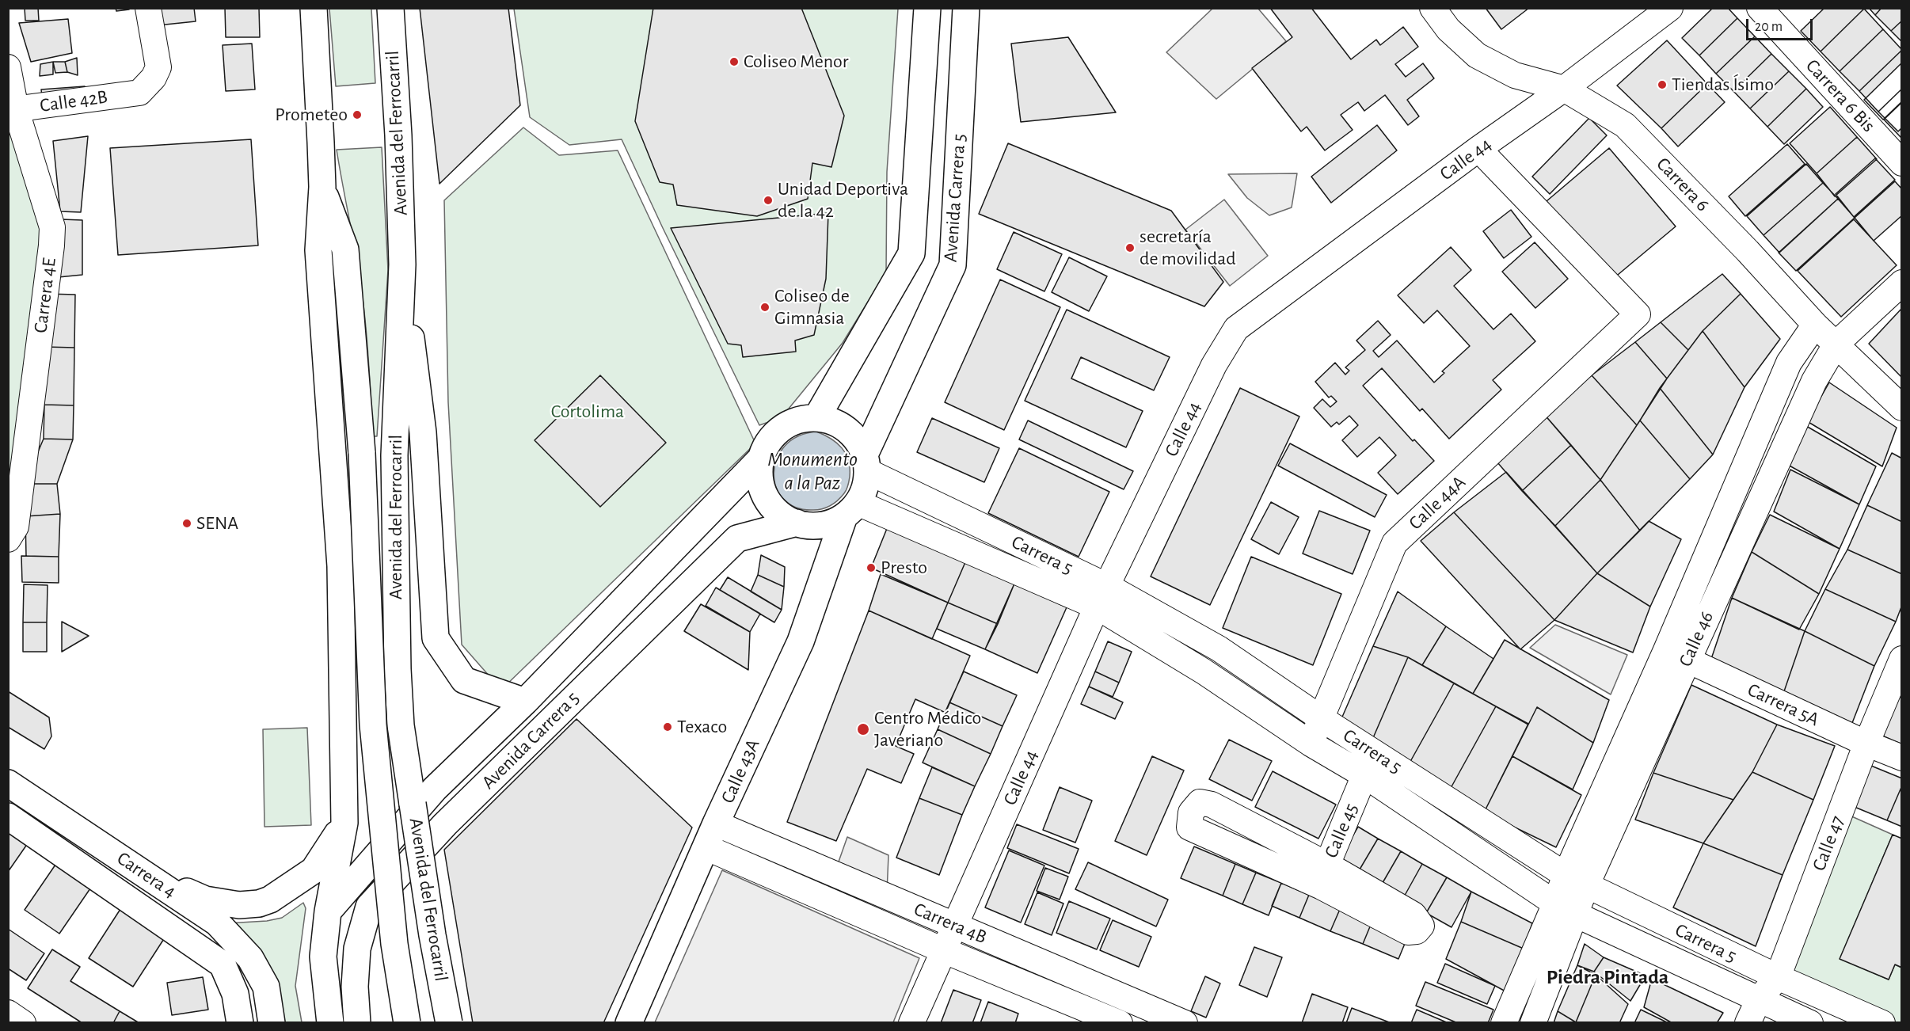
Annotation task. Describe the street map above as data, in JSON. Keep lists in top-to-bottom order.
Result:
{
  "streets": {
    "main road": [
      "Avenida del Ferrocarril",
      "Avenida Carrera 5",
      "Calle 43A",
      "Carrera 4"
    ],
    "street": [
      "Carrera 6 Bis",
      "Calle 42B",
      "Calle 44",
      "Carrera 6",
      "Carrera 4E",
      "Calle 44A",
      "Carrera 5",
      "Calle 46",
      "Carrera 5A",
      "Calle 45",
      "Calle 47",
      "Carrera 4B"
    ]
  },
  "crossings": [
    ["Calle 42B", "Carrera 4E"],
    ["Calle 44", "Carrera 6"],
    ["Calle 44", "Calle 44A"],
    ["Calle 44", "Carrera 5"],
    ["Calle 44", "Carrera 4B"],
    ["Carrera 6", "Calle 46"],
    ["Avenida Carrera 5", "Carrera 5"],
    ["Avenida Carrera 5", "Calle 43A"],
    ["Calle 44A", "Carrera 5"],
    ["Carrera 5", "Calle 46"],
    ["Carrera 5", "Calle 43A"],
    ["Carrera 5", "Calle 45"],
    ["Carrera 5", "Calle 47"],
    ["Calle 46", "Carrera 5A"],
    ["Carrera 5A", "Calle 47"],
    ["Calle 43A", "Carrera 4B"]
  ],
  "districts": ["Piedra Pintada"],
  "water": ["Monumento a la Paz"],
  "parks": ["Cortolima"],
  "places": [
    "Coliseo Menor",
    "Tiendas Ísimo",
    "Prometeo",
    "Unidad Deportiva de la 42",
    "secretaría de movilidad",
    "Coliseo de Gimnasia",
    "SENA",
    "Presto",
    "Texaco",
    "Centro Médico Javeriano"
  ],
  "scale_bar": "20 m"
}
